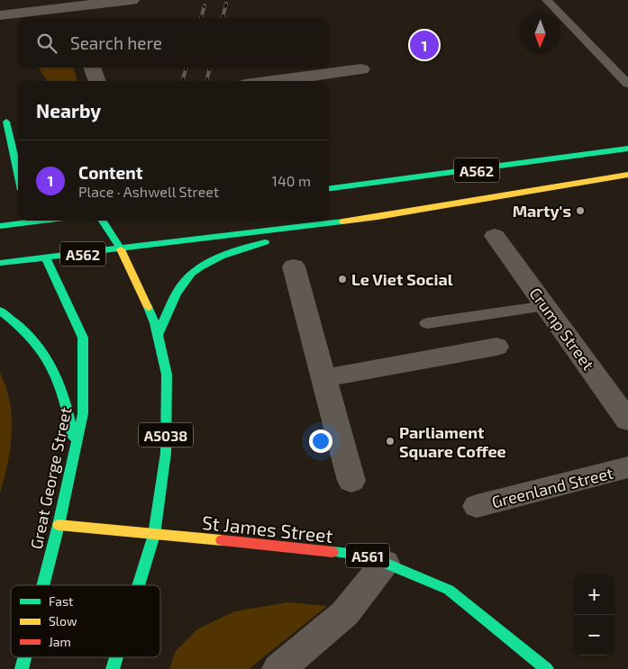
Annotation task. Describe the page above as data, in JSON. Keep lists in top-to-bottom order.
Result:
{
  "streets": {
    "main road": [
      "A562",
      "A5038",
      "Great George Street",
      "St James Street",
      "A561"
    ],
    "street": ["Crump Street", "Greenland Street"]
  },
  "crossings": [
    ["A562", "A5038"],
    ["A562", "Great George Street"],
    ["A5038", "St James Street"],
    ["Great George Street", "St James Street"]
  ],
  "places": ["Marty's", "Le Viet Social", "Parliament Square Coffee"],
  "legend": ["Fast", "Slow", "Jam"],
  "north": "bottom",
  "page": {
    "search": "Search here",
    "pins": "1",
    "heading": "Nearby",
    "list": [
      {
        "mark": "1",
        "name": "Content",
        "note": "Place · Ashwell Street",
        "value": "140 m"
      }
    ],
    "map_buttons": ["+", "−"]
  }
}
